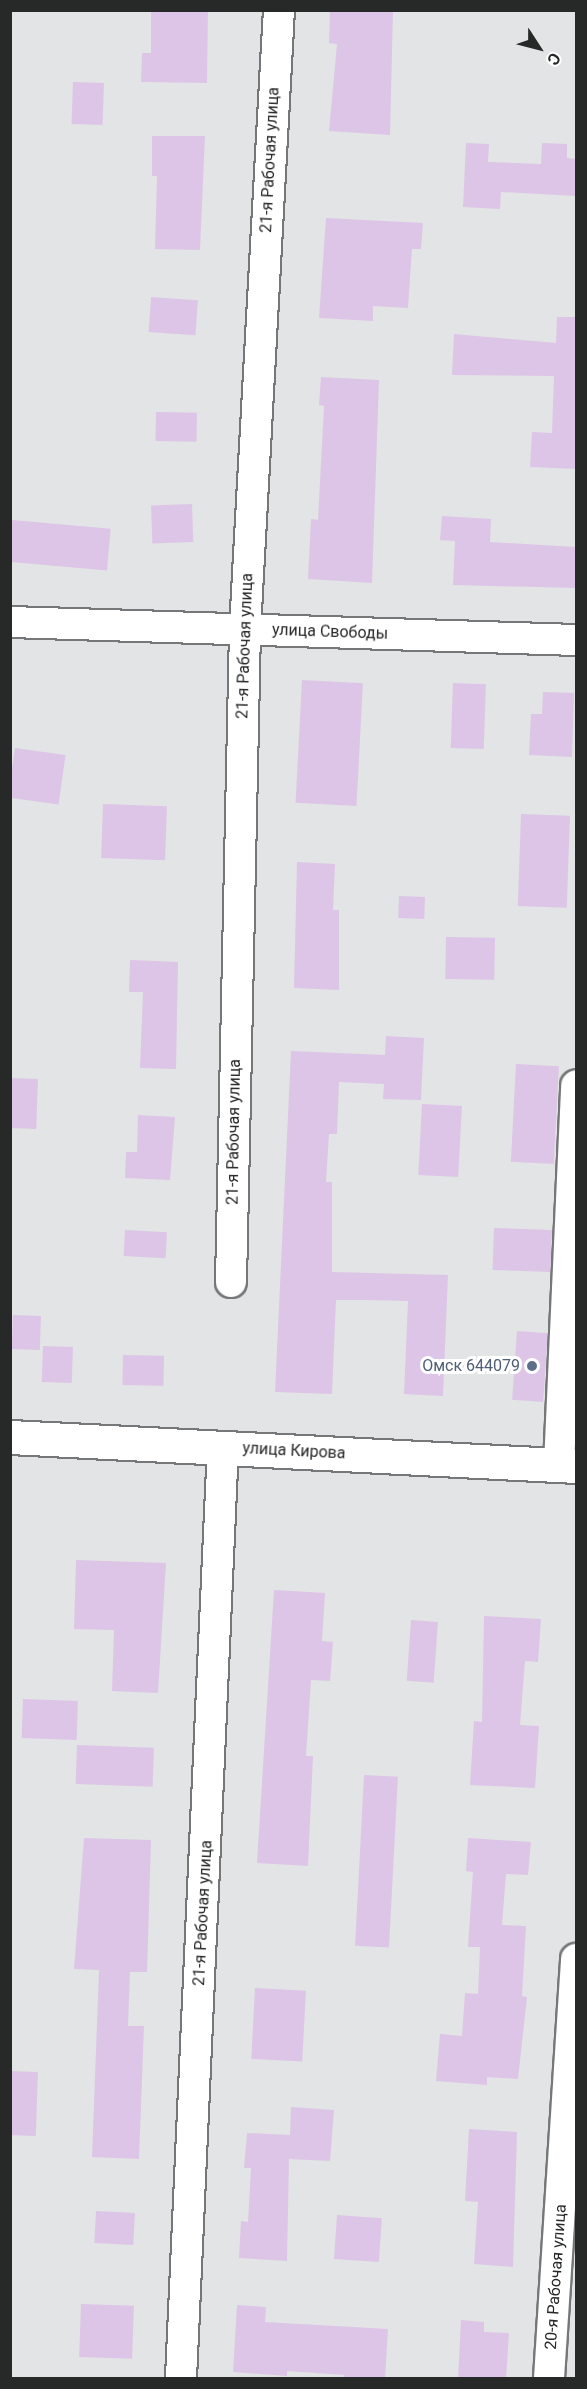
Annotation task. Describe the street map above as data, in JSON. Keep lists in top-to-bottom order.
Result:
{
  "streets": {
    "main road": ["улица Кирова"],
    "street": ["21-я Рабочая улица", "улица Свободы", "20-я Рабочая улица"]
  },
  "crossings": [
    ["21-я Рабочая улица", "улица Свободы"],
    ["21-я Рабочая улица", "улица Кирова"]
  ],
  "places": ["Омск 644079"],
  "north": "bottom right"
}
